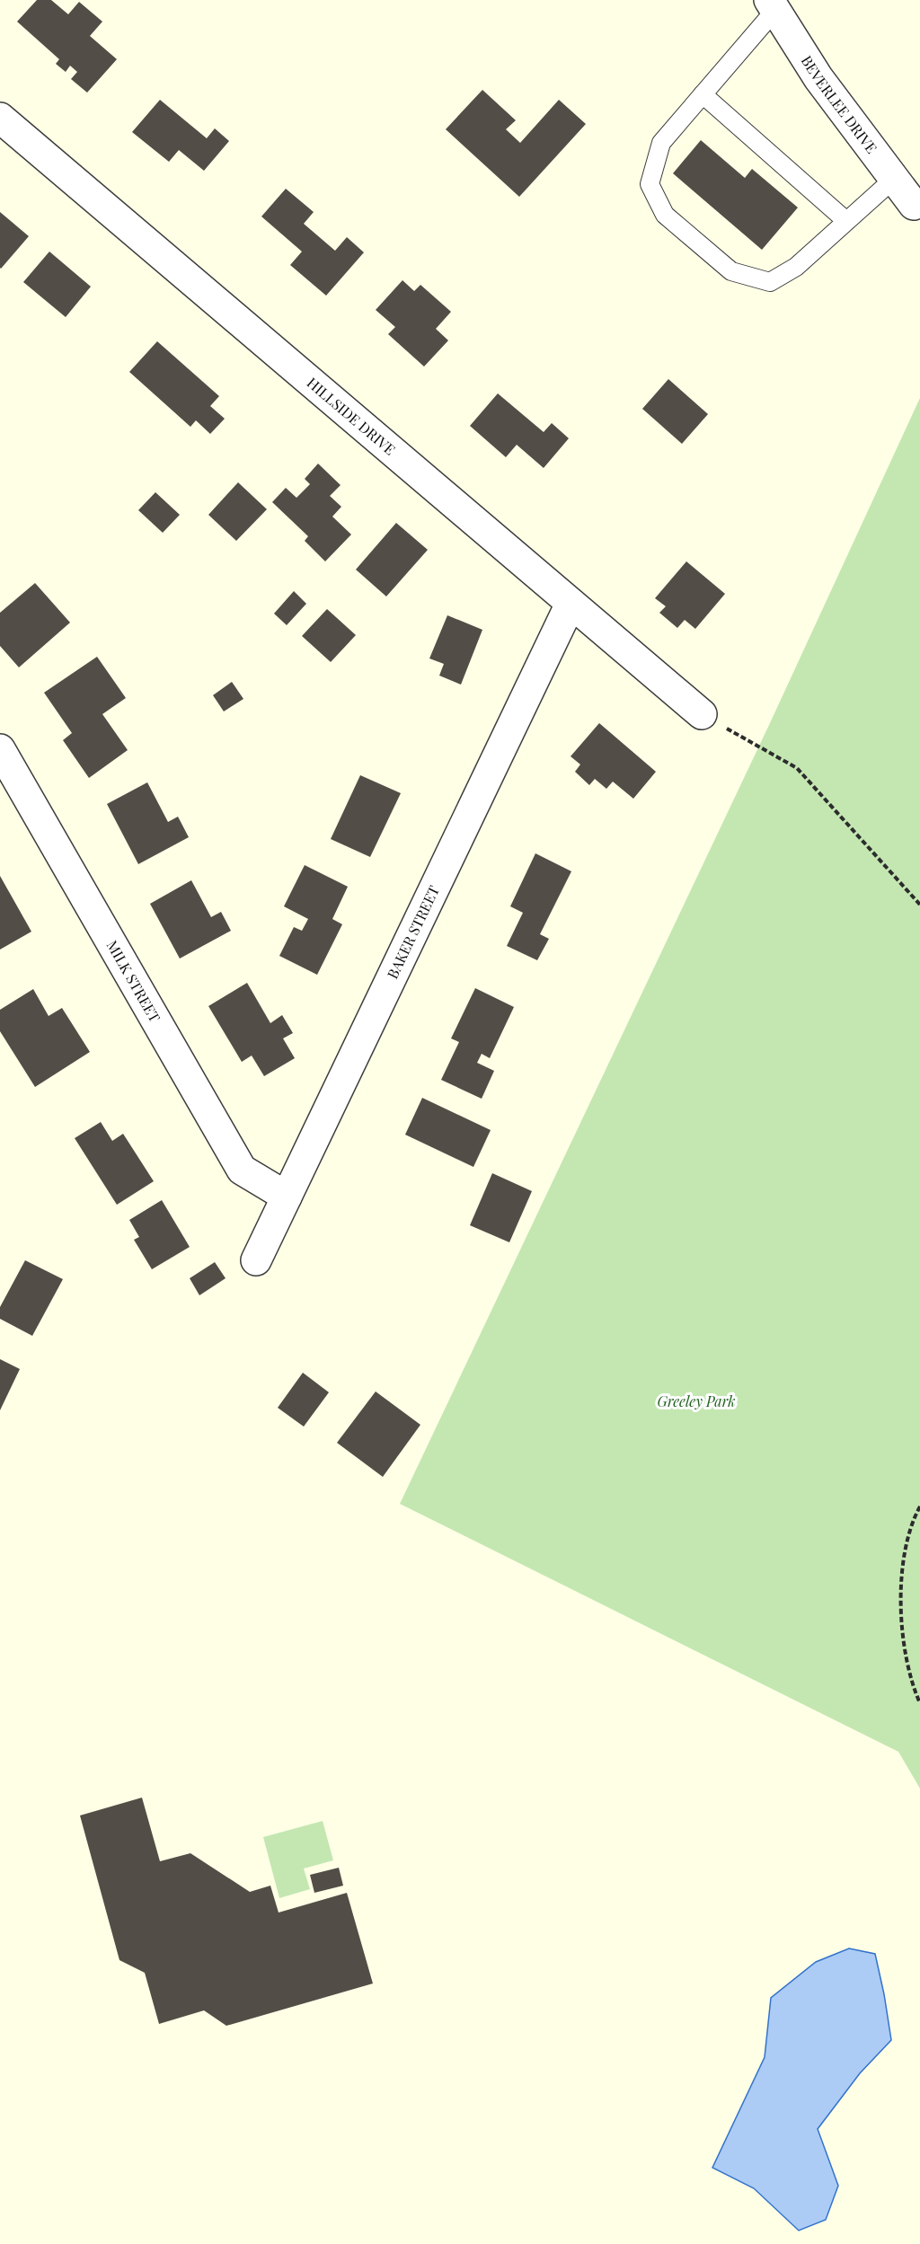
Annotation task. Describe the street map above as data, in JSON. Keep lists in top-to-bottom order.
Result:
{
  "streets": {
    "street": [
      "BEVERLEE DRIVE",
      "HILLSIDE DRIVE",
      "BAKER STREET",
      "MILK STREET"
    ]
  },
  "crossings": [
    ["HILLSIDE DRIVE", "BAKER STREET"],
    ["BAKER STREET", "MILK STREET"]
  ],
  "parks": ["Greeley Park"]
}
